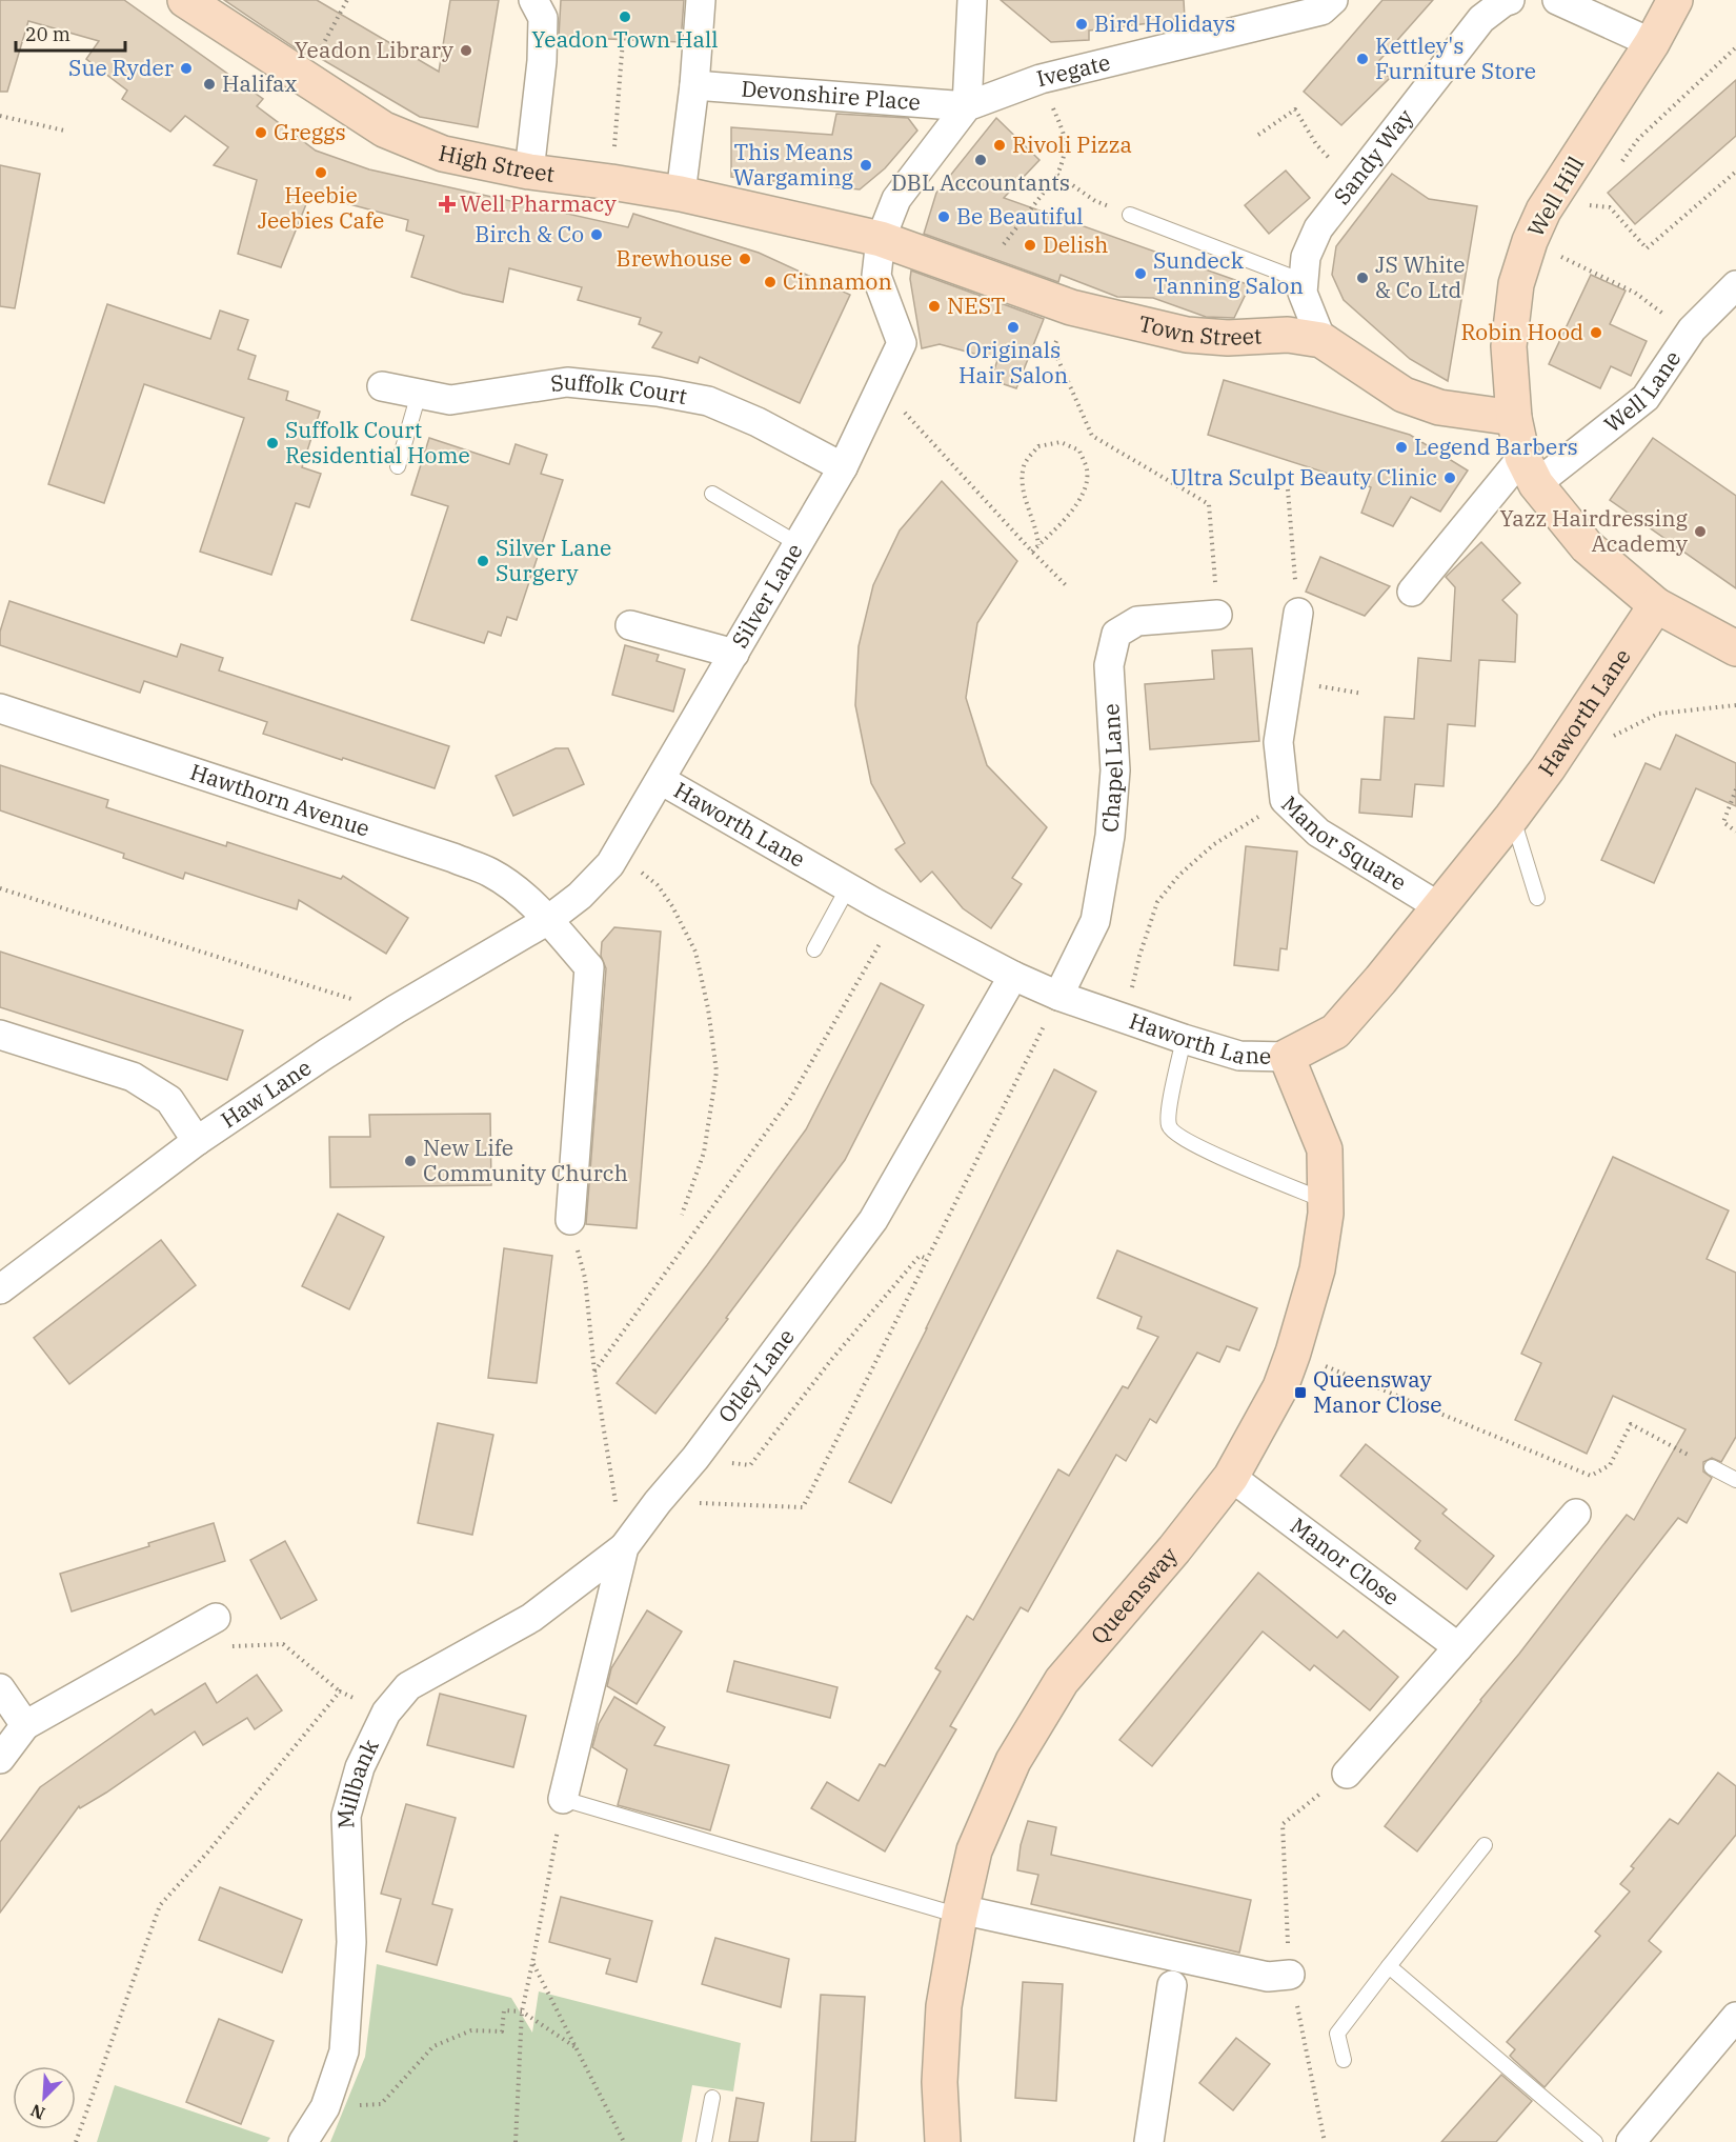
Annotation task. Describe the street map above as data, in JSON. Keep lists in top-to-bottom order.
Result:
{
  "streets": {
    "street": [
      "Ivegate",
      "Devonshire Place",
      "Sandy Way",
      "High Street",
      "Well Hill",
      "Town Street",
      "Well Lane",
      "Suffolk Court",
      "Silver Lane",
      "Haworth Lane",
      "Chapel Lane",
      "Hawthorn Avenue",
      "Manor Square",
      "Haw Lane",
      "Otley Lane",
      "Manor Close",
      "Queensway",
      "Millbank"
    ]
  },
  "crossings": [
    ["Ivegate", "Devonshire Place"],
    ["Sandy Way", "Town Street"],
    ["High Street", "Town Street"],
    ["High Street", "Silver Lane"],
    ["Well Hill", "Town Street"],
    ["Well Hill", "Well Lane"],
    ["Town Street", "Silver Lane"],
    ["Suffolk Court", "Silver Lane"],
    ["Silver Lane", "Haworth Lane"],
    ["Silver Lane", "Hawthorn Avenue"],
    ["Silver Lane", "Haw Lane"],
    ["Haworth Lane", "Chapel Lane"],
    ["Haworth Lane", "Manor Square"],
    ["Haworth Lane", "Otley Lane"],
    ["Haworth Lane", "Queensway"],
    ["Hawthorn Avenue", "Haw Lane"],
    ["Otley Lane", "Millbank"],
    ["Manor Close", "Queensway"]
  ],
  "places": {
    "other": [
      "Yeadon Town Hall",
      "Bird Holidays",
      "Yeadon Library",
      "Kettley's Furniture Store",
      "Sue Ryder",
      "Halifax",
      "Greggs",
      "Rivoli Pizza",
      "DBL Accountants",
      "This Means Wargaming",
      "Heebie Jeebies Cafe",
      "Be Beautiful",
      "Birch & Co",
      "Delish",
      "Brewhouse",
      "Sundeck Tanning Salon",
      "JS White & Co Ltd",
      "Cinnamon",
      "NEST",
      "Originals Hair Salon",
      "Robin Hood",
      "Suffolk Court Residential Home",
      "Legend Barbers",
      "Ultra Sculpt Beauty Clinic",
      "Yazz Hairdressing Academy",
      "Silver Lane Surgery",
      "New Life Community Church"
    ],
    "health": ["Well Pharmacy"],
    "transit": ["Queensway Manor Close"]
  },
  "scale_bar": "20 m",
  "north": "bottom left"
}
